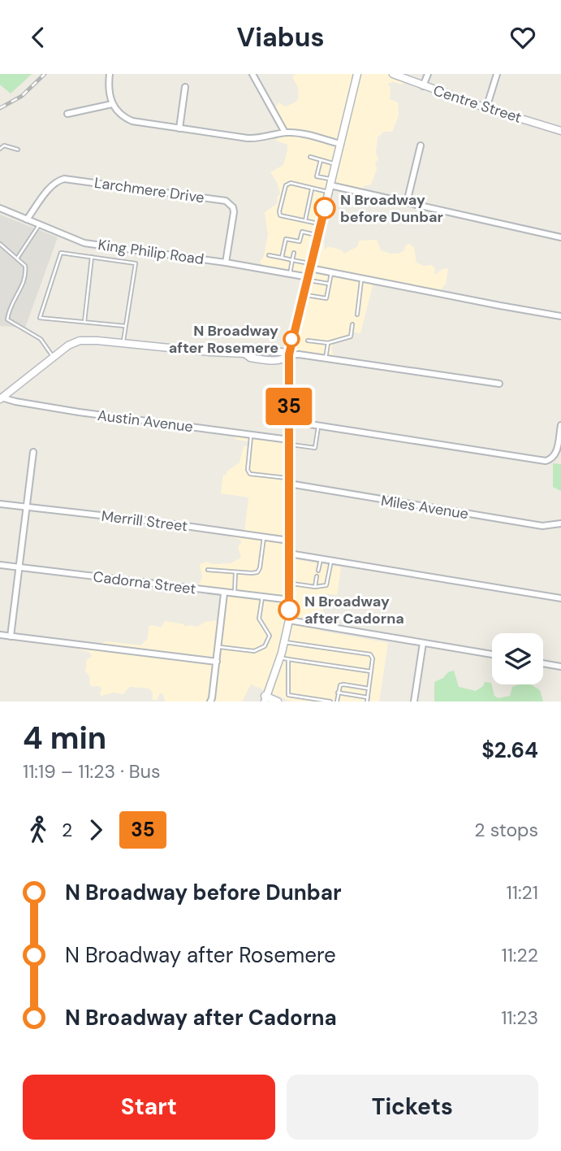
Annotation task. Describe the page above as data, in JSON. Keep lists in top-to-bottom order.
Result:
{
  "streets": {
    "main road": ["Centre Street"],
    "street": [
      "Larchmere Drive",
      "King Philip Road",
      "Austin Avenue",
      "Miles Avenue",
      "Merrill Street",
      "Cadorna Street"
    ]
  },
  "crossings": [
    ["Larchmere Drive", "King Philip Road"]
  ],
  "places": ["N Broadway before Dunbar", "N Broadway after Rosemere", "N Broadway after Cadorna"],
  "lines": ["bus line 35"],
  "page": {
    "header": "Viabus",
    "on_map": "35",
    "heading": ["4 min", "11:19 – 11:23 · Bus", "$2.64"],
    "legs": ["2", "35", "2 stops"],
    "list": [
      {
        "name": "N Broadway before Dunbar",
        "value": "11:21"
      },
      {
        "name": "N Broadway after Rosemere",
        "value": "11:22"
      },
      {
        "name": "N Broadway after Cadorna",
        "value": "11:23"
      }
    ],
    "buttons": ["Start", "Tickets"]
  }
}
